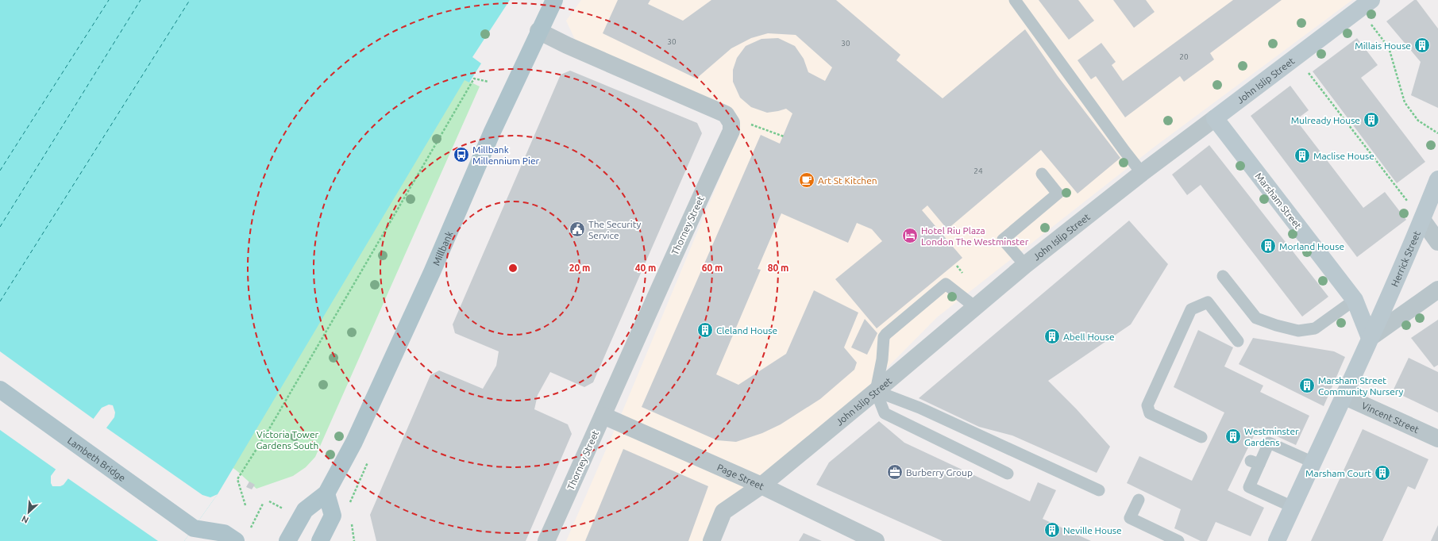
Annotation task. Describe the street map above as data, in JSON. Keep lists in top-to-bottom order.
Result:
{
  "streets": {
    "main road": [
      "John Islip Street",
      "Marsham Street",
      "Millbank",
      "Herrick Street",
      "Lambeth Bridge"
    ],
    "street": ["Thorney Street", "Vincent Street", "Page Street"]
  },
  "crossings": [
    ["John Islip Street", "Marsham Street"],
    ["John Islip Street", "Page Street"],
    ["Marsham Street", "Herrick Street"],
    ["Thorney Street", "Page Street"]
  ],
  "parks": ["Victoria Tower Gardens South"],
  "places": {
    "building": [
      "Millais House",
      "Mulready House",
      "Maclise House",
      "Morland House",
      "Cleland House",
      "Abell House",
      "Marsham Street Community Nursery",
      "Westminster Gardens",
      "Marsham Court",
      "Neville House"
    ],
    "bus stop": ["Millbank Millennium Pier"],
    "cafe": ["Art St Kitchen"],
    "public building": ["The Security Service"],
    "hotel": ["Hotel Riu Plaza London The Westminster"],
    "office": ["Burberry Group"]
  },
  "house_numbers": [
    "30",
    "30",
    "20",
    "24"
  ],
  "north": "bottom left",
  "rings": [
    "20 m",
    "40 m",
    "60 m",
    "80 m"
  ]
}
